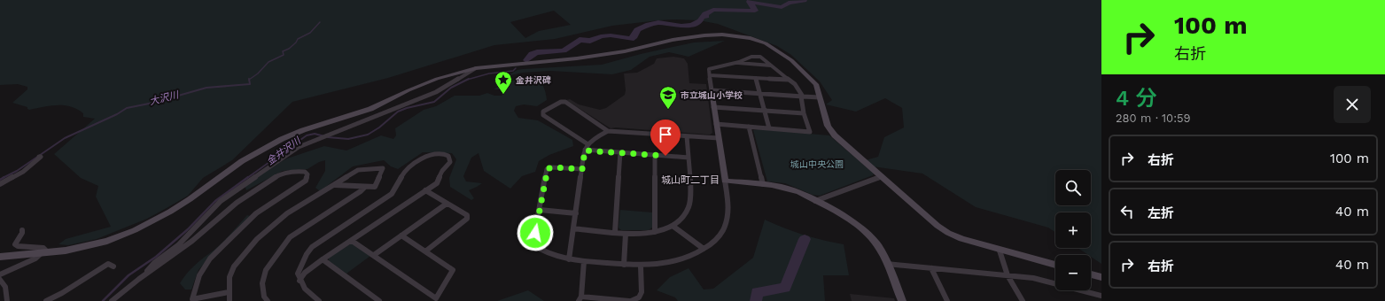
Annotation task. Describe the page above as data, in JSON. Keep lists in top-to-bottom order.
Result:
{
  "districts": ["城山町二丁目"],
  "water": ["大沢川", "金井沢川"],
  "parks": ["城山中央公園"],
  "places": {
    "place": ["金井沢碑"],
    "school or university": ["市立城山小学校"]
  },
  "page": {
    "turn": ["100 m", "右折"],
    "heading": ["4 分", "280 m · 10:59"],
    "list": [
      {
        "name": "右折",
        "value": "100 m"
      },
      {
        "name": "左折",
        "value": "40 m"
      },
      {
        "name": "右折",
        "value": "40 m"
      }
    ],
    "map_buttons": ["+", "−"]
  }
}
